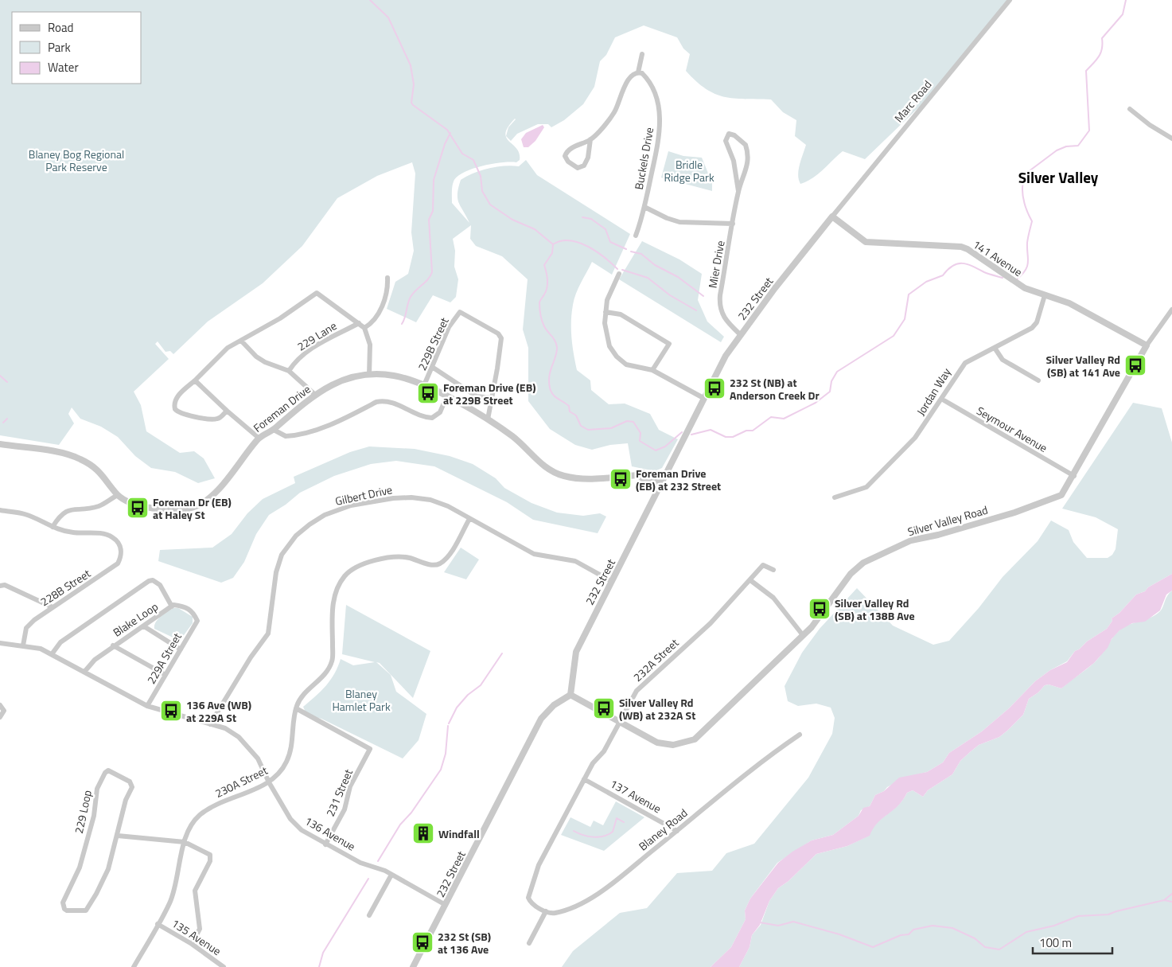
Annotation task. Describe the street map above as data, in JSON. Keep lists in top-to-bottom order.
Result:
{
  "streets": {
    "street": [
      "Marc Road",
      "Buckels Drive",
      "141 Avenue",
      "Mier Drive",
      "232 Street",
      "229 Lane",
      "229B Street",
      "Jordan Way",
      "Foreman Drive",
      "Seymour Avenue",
      "Gilbert Drive",
      "Silver Valley Road",
      "228B Street",
      "Blake Loop",
      "229A Street",
      "232A Street",
      "230A Street",
      "231 Street",
      "137 Avenue",
      "229 Loop",
      "Blaney Road",
      "136 Avenue",
      "135 Avenue"
    ]
  },
  "crossings": [
    ["Marc Road", "141 Avenue"],
    ["Marc Road", "232 Street"],
    ["141 Avenue", "232 Street"],
    ["141 Avenue", "Jordan Way"],
    ["141 Avenue", "Silver Valley Road"],
    ["Mier Drive", "232 Street"],
    ["232 Street", "Foreman Drive"],
    ["232 Street", "Gilbert Drive"],
    ["232 Street", "Silver Valley Road"],
    ["232 Street", "136 Avenue"],
    ["229B Street", "Foreman Drive"],
    ["Jordan Way", "Seymour Avenue"],
    ["Seymour Avenue", "Silver Valley Road"],
    ["Gilbert Drive", "230A Street"],
    ["Gilbert Drive", "136 Avenue"],
    ["Silver Valley Road", "232A Street"],
    ["228B Street", "136 Avenue"],
    ["Blake Loop", "229A Street"],
    ["Blake Loop", "136 Avenue"],
    ["229A Street", "136 Avenue"],
    ["232A Street", "137 Avenue"],
    ["232A Street", "Blaney Road"],
    ["230A Street", "231 Street"],
    ["230A Street", "136 Avenue"],
    ["230A Street", "135 Avenue"],
    ["231 Street", "136 Avenue"],
    ["137 Avenue", "Blaney Road"]
  ],
  "districts": ["Silver Valley"],
  "parks": ["Blaney Bog Regional Park Reserve", "Bridle Ridge Park", "Blaney Hamlet Park"],
  "places": {
    "bus stop": [
      "Silver Valley Rd (SB) at 141 Ave",
      "232 St (NB) at Anderson Creek Dr",
      "Foreman Drive (EB) at 229B Street",
      "Foreman Drive (EB) at 232 Street",
      "Foreman Dr (EB) at Haley St",
      "Silver Valley Rd (SB) at 138B Ave",
      "Silver Valley Rd (WB) at 232A St",
      "136 Ave (WB) at 229A St",
      "232 St (SB) at 136 Ave"
    ],
    "building": ["Windfall"]
  },
  "legend": ["Road", "Park", "Water"],
  "scale_bar": "100 m"
}
